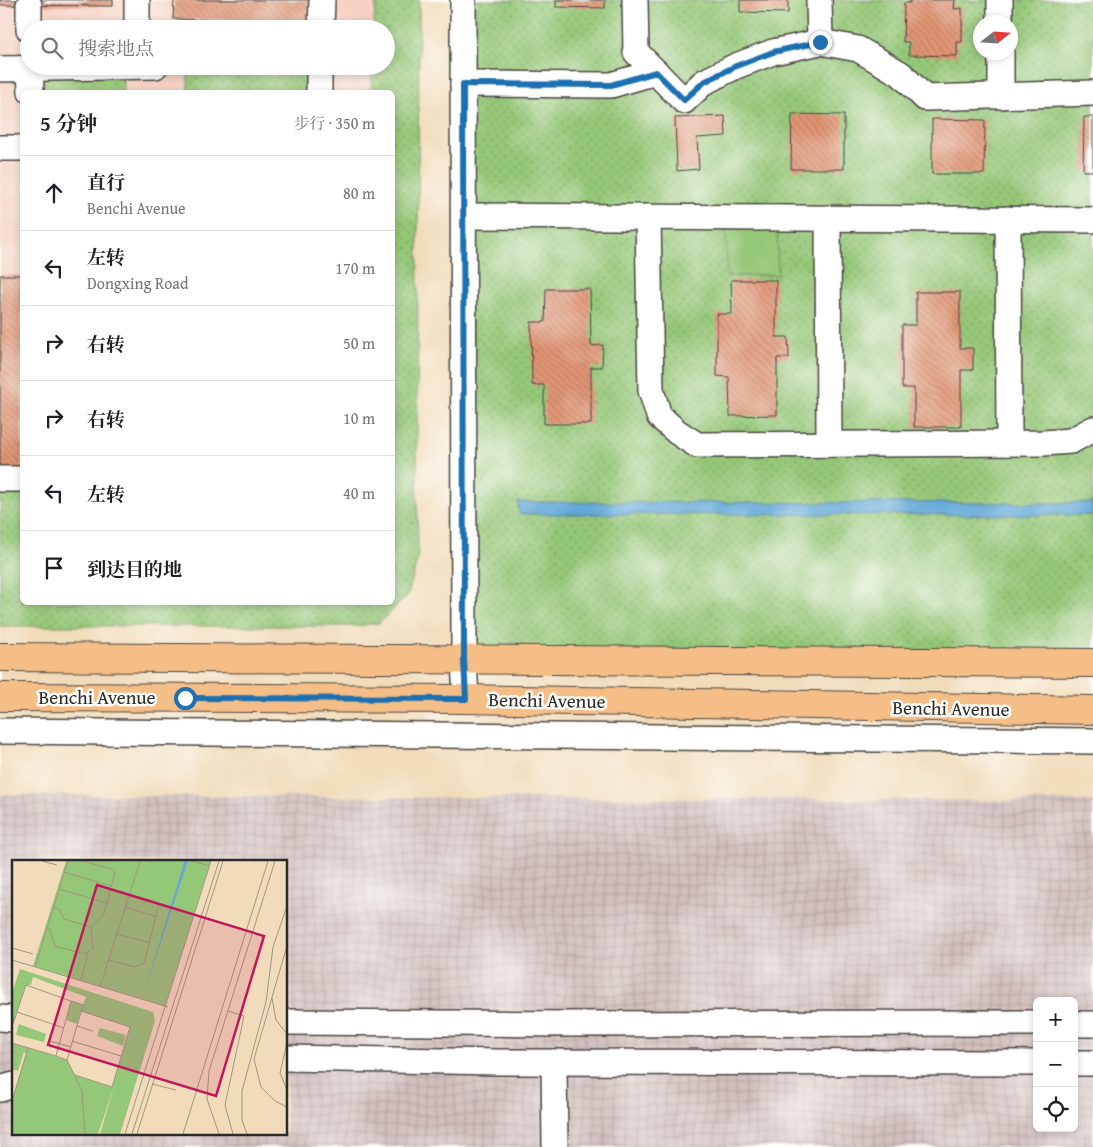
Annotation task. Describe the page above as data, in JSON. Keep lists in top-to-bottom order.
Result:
{
  "streets": {
    "main road": ["Benchi Avenue"]
  },
  "north": "right",
  "page": {
    "search": "搜索地点",
    "heading": ["5 分钟", "步行 · 350 m"],
    "list": [
      ["直行", "Benchi Avenue", "80 m"],
      ["左转", "Dongxing Road", "170 m"],
      ["右转", "50 m"],
      ["右转", "10 m"],
      ["左转", "40 m"],
      "到达目的地"
    ],
    "map_buttons": ["+", "−"]
  }
}
